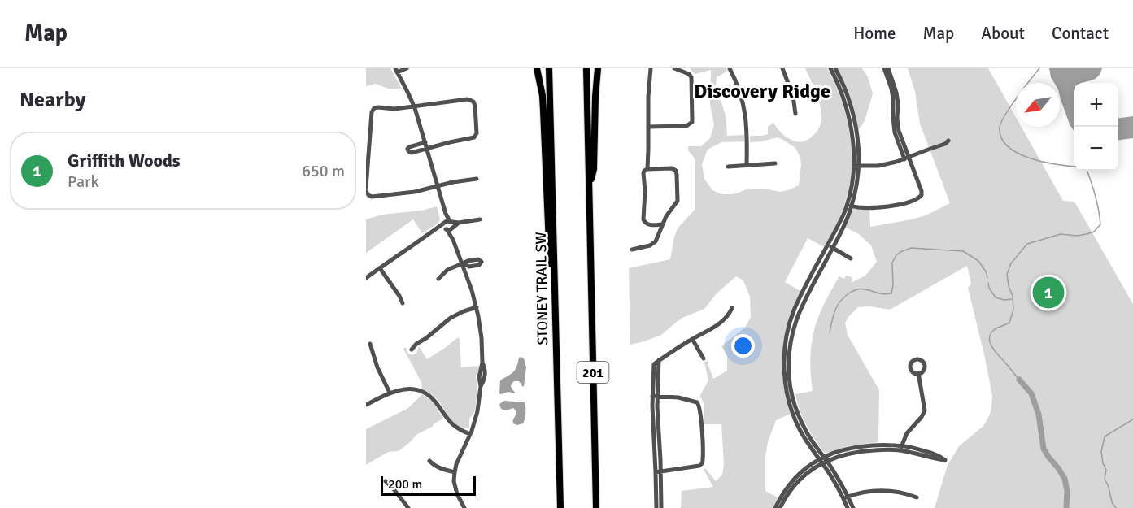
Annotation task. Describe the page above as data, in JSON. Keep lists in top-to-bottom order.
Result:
{
  "streets": {
    "highway": ["STONEY TRAIL SW", "201"]
  },
  "districts": ["Discovery Ridge"],
  "scale_bar": "200 m",
  "north": "bottom left",
  "page": {
    "header": "Map",
    "nav": [
      "Home",
      "Map",
      "About",
      "Contact"
    ],
    "heading": "Nearby",
    "map_buttons": ["+", "−"],
    "list": [
      {
        "mark": "1",
        "name": "Griffith Woods",
        "note": "Park",
        "value": "650 m"
      }
    ],
    "pins": "1",
    "scale": "200 m"
  }
}
